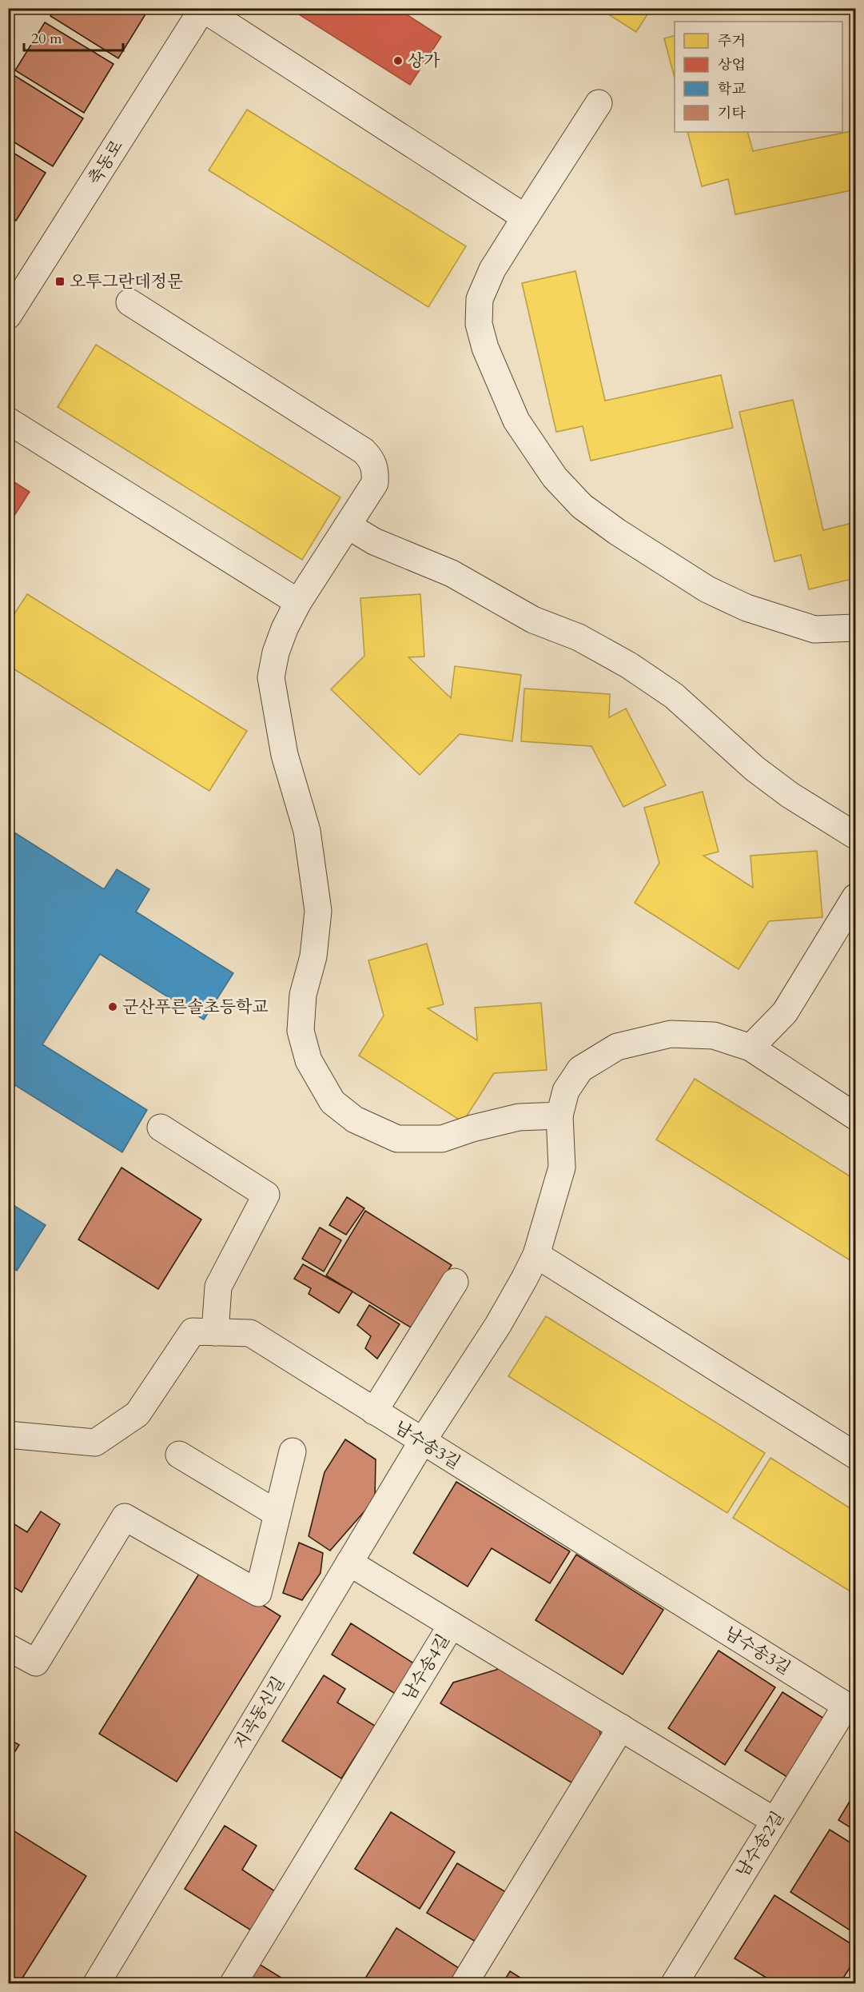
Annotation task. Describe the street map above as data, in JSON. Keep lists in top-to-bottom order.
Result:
{
  "streets": {
    "street": [
      "축동로",
      "남수송3길",
      "남수송4길",
      "지곡동신길",
      "남수송2길"
    ]
  },
  "crossings": [
    ["남수송3길", "지곡동신길"],
    ["남수송3길", "남수송2길"],
    ["남수송4길", "남수송2길"]
  ],
  "places": {
    "other": ["상가", "군산푸른솔초등학교"],
    "transit": ["오투그란데정문"]
  },
  "legend": [
    "주거",
    "상업",
    "학교",
    "기타"
  ],
  "scale_bar": "20 m"
}
